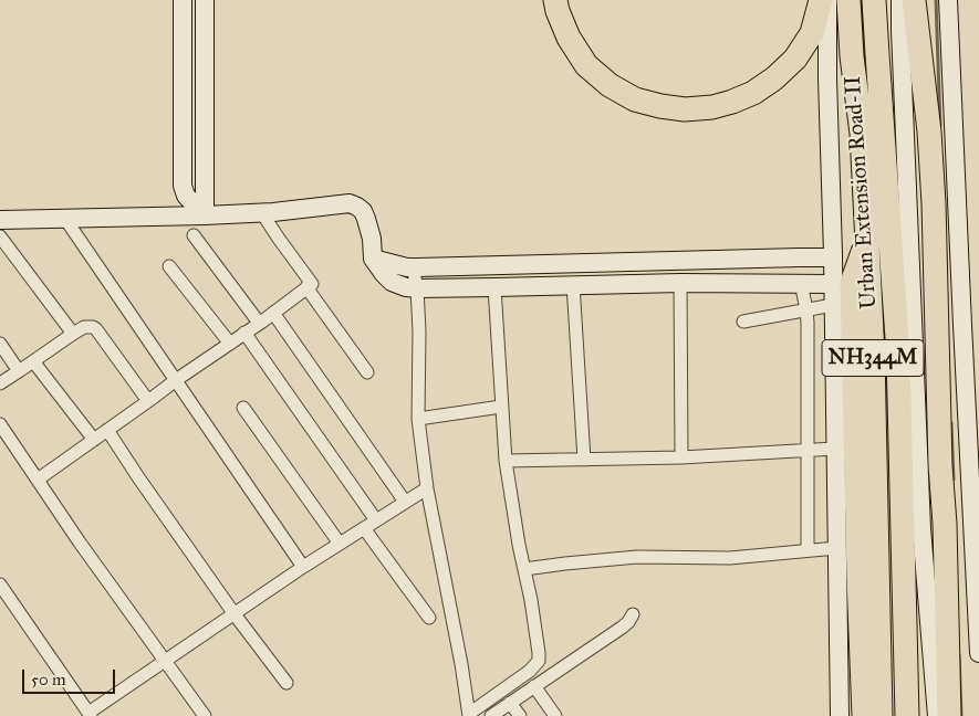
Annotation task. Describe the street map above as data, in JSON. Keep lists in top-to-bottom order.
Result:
{
  "streets": {
    "highway": ["Urban Extension Road-II", "NH344M"]
  },
  "scale_bar": "50 m"
}
